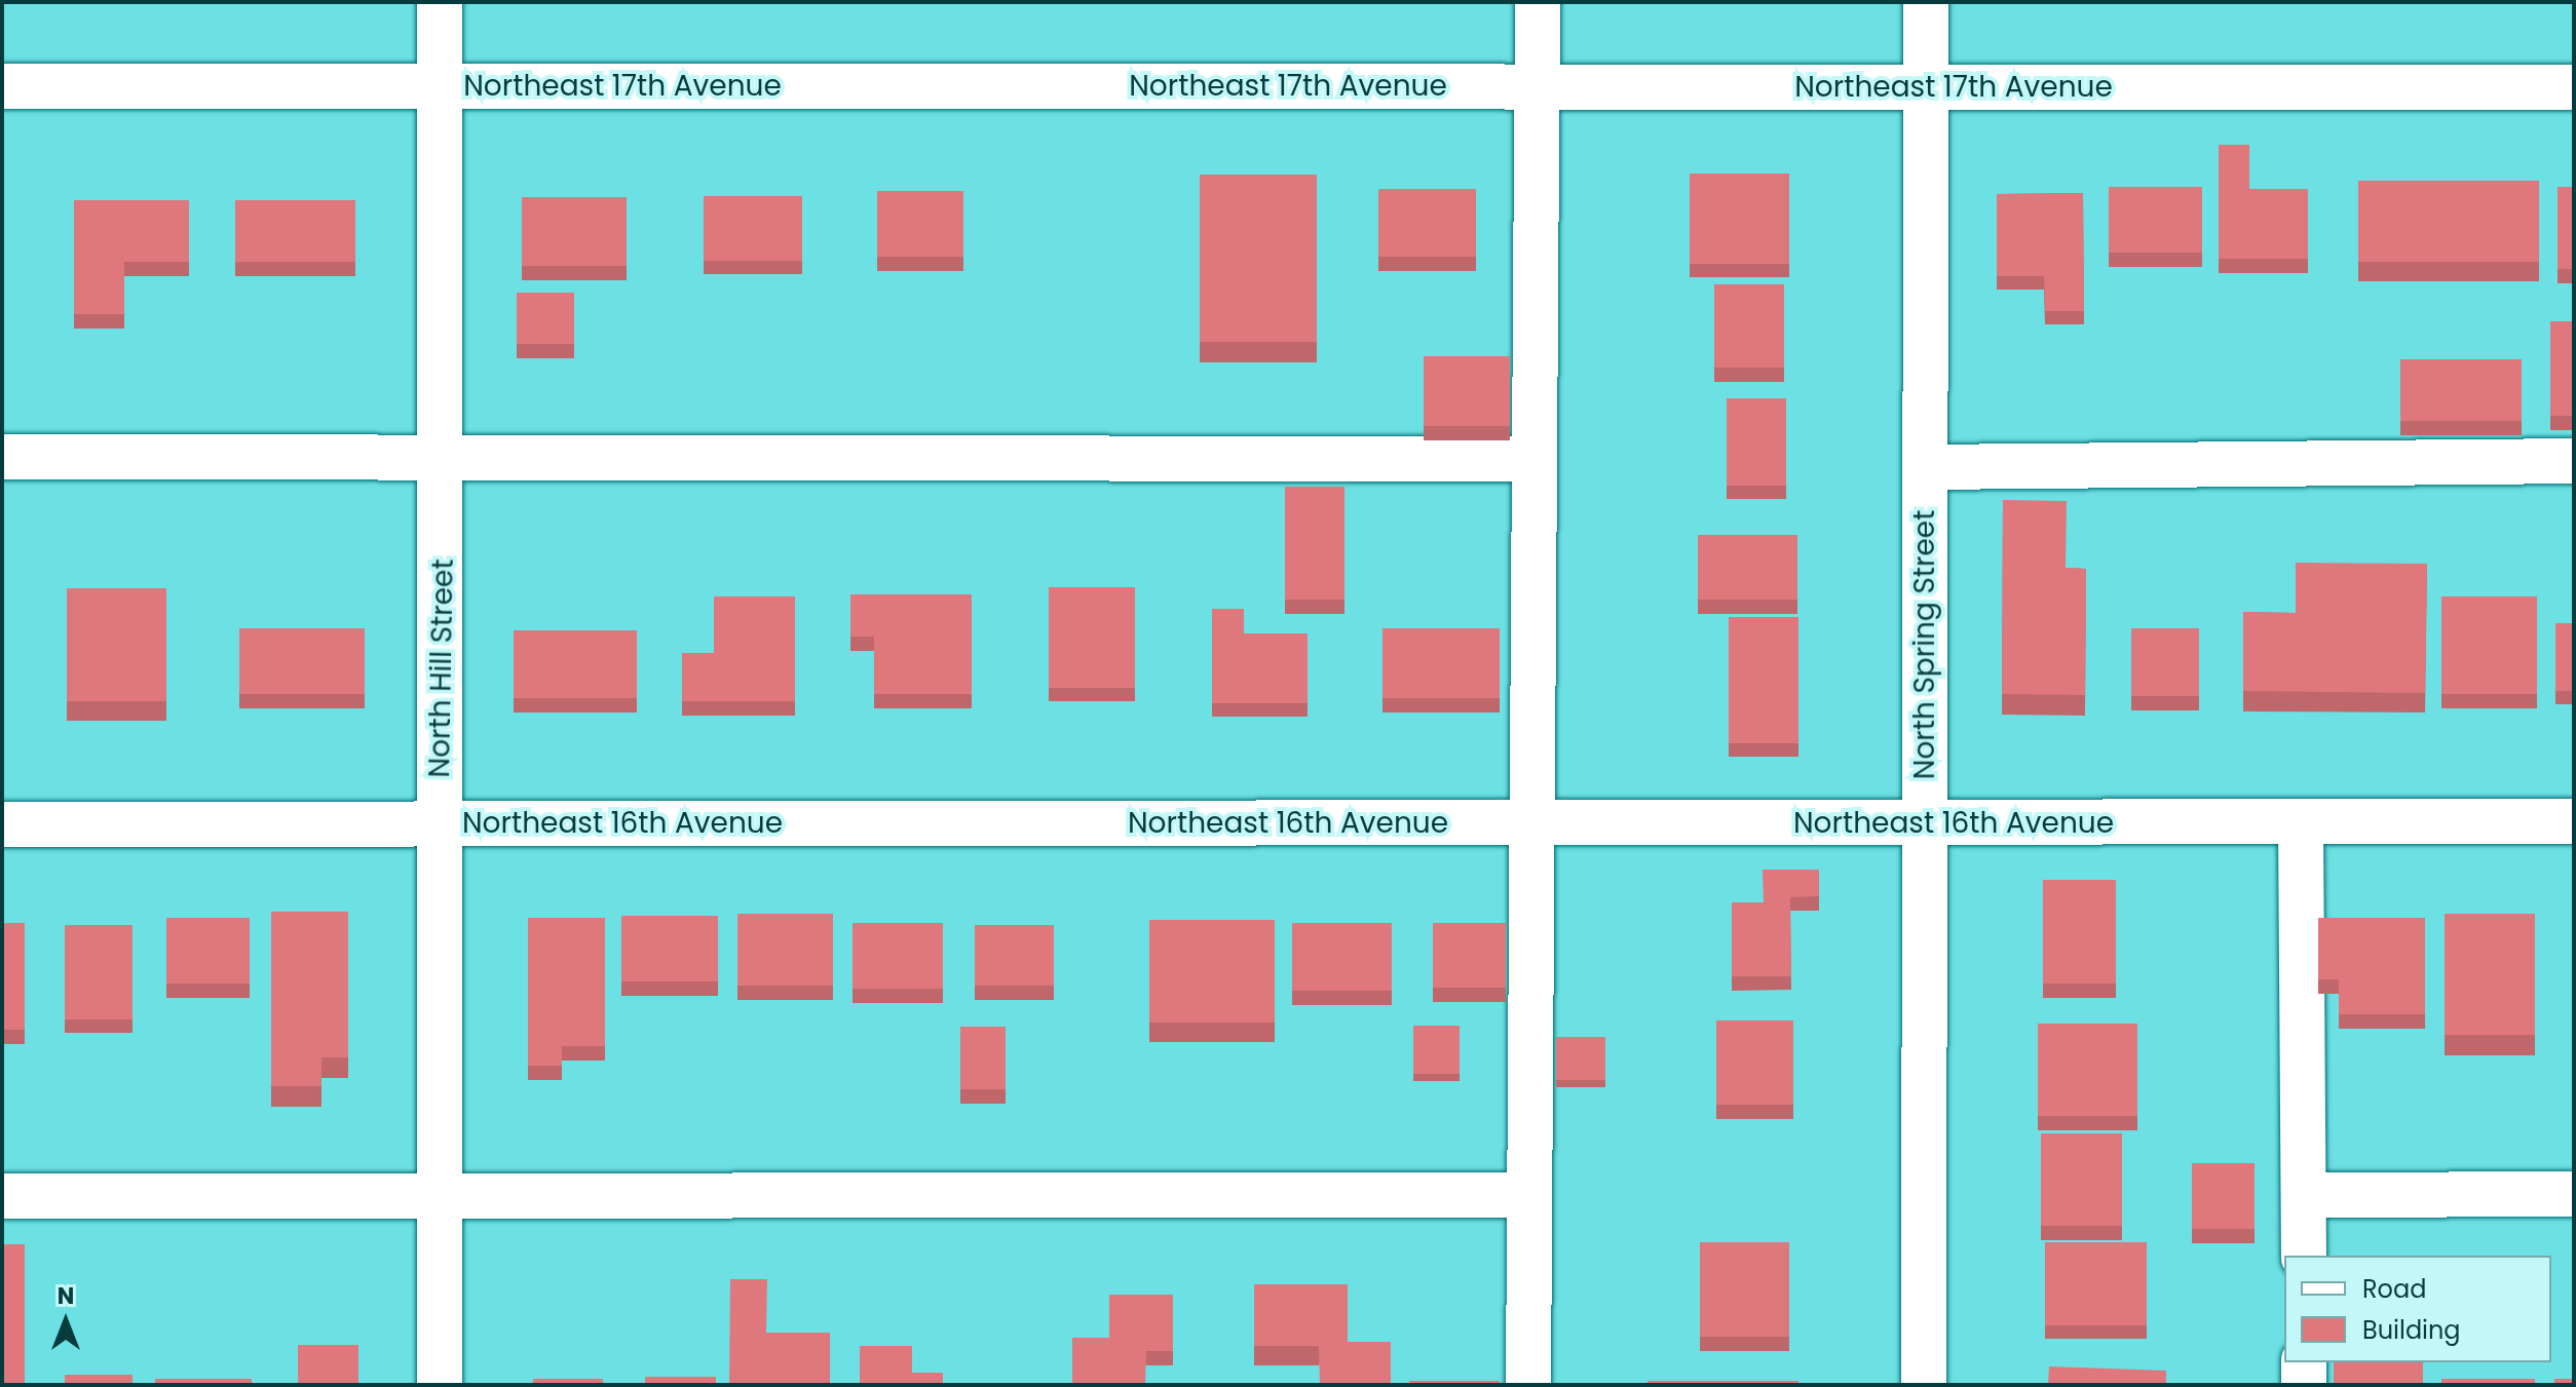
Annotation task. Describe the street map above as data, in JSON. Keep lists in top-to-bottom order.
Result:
{
  "streets": {
    "street": [
      "Northeast 17th Avenue",
      "North Spring Street",
      "North Hill Street",
      "Northeast 16th Avenue"
    ]
  },
  "crossings": [
    ["Northeast 17th Avenue", "North Spring Street"],
    ["Northeast 17th Avenue", "North Hill Street"],
    ["North Spring Street", "Northeast 16th Avenue"],
    ["North Hill Street", "Northeast 16th Avenue"]
  ],
  "legend": ["Road", "Building"],
  "north": "top"
}
